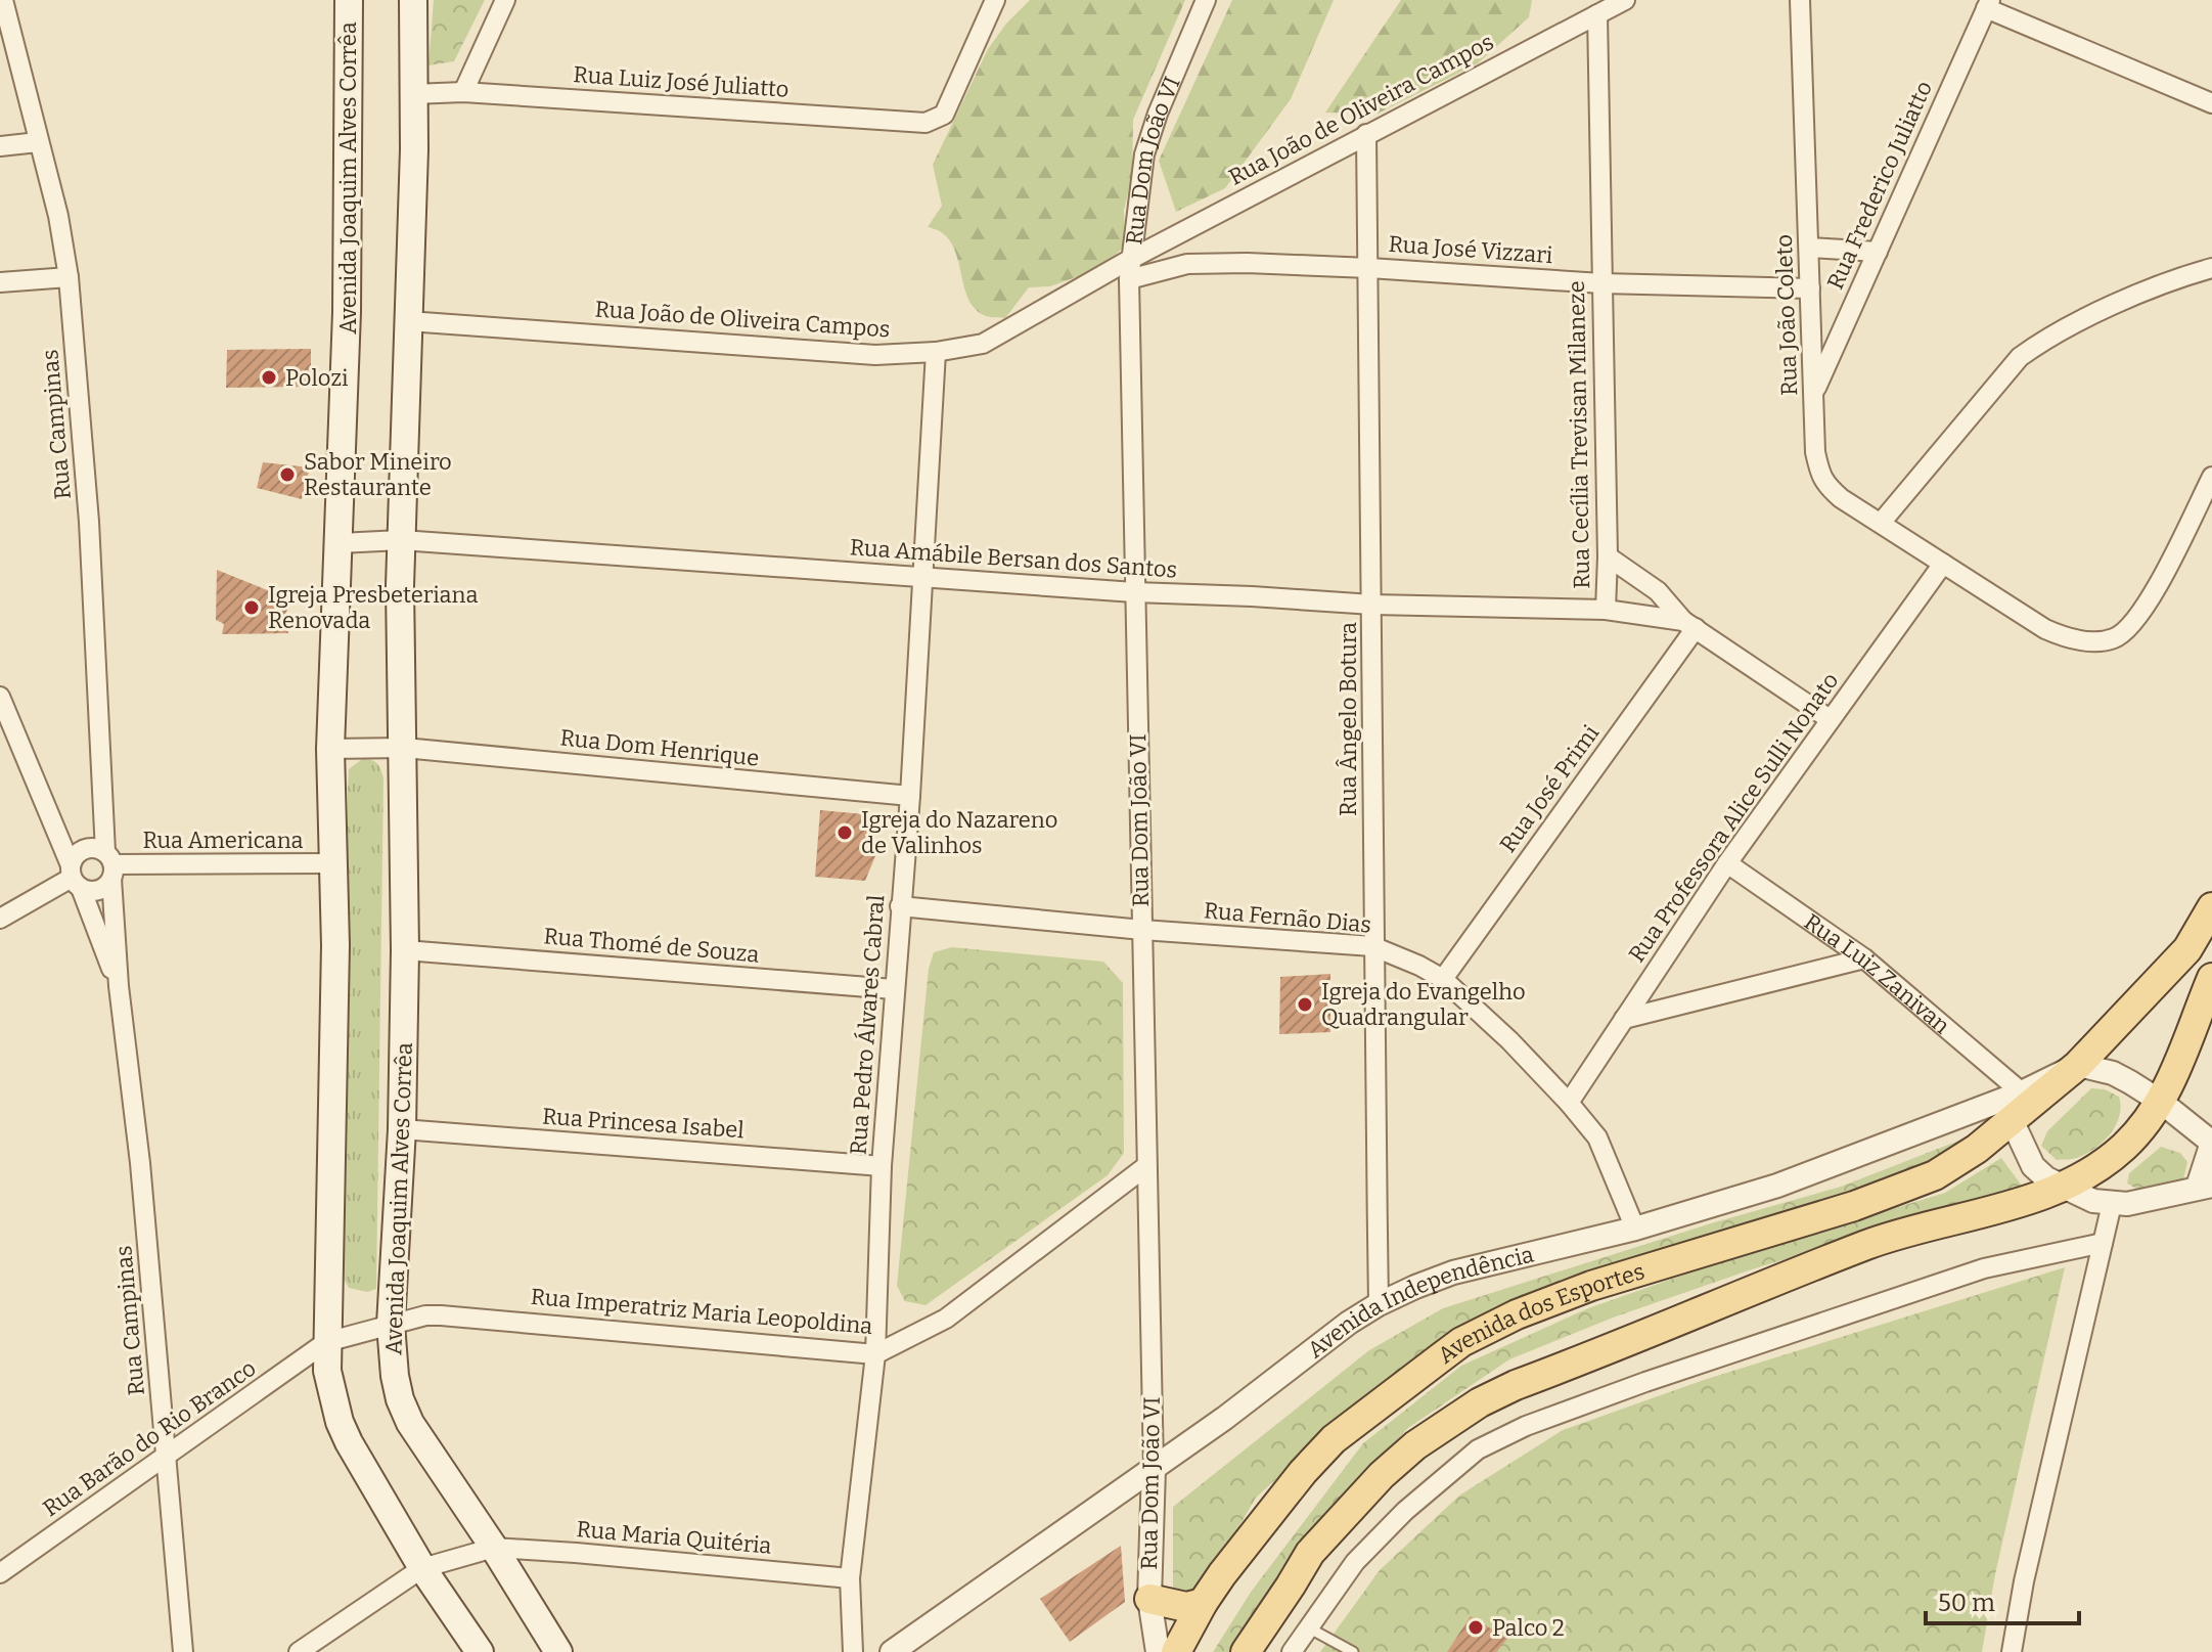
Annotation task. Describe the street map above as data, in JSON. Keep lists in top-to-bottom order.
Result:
{
  "streets": {
    "main road": ["Avenida Joaquim Alves Corrêa", "Avenida dos Esportes"],
    "street": [
      "Rua Luiz José Juliatto",
      "Rua João de Oliveira Campos",
      "Rua Dom João VI",
      "Rua Frederico Juliatto",
      "Rua José Vizzari",
      "Rua João Coleto",
      "Rua Campinas",
      "Rua Cecília Trevisan Milaneze",
      "Rua Amábile Bersan dos Santos",
      "Rua Ângelo Botura",
      "Rua Dom Henrique",
      "Rua José Primi",
      "Rua Professora Alice Sulli Nonato",
      "Rua Americana",
      "Rua Fernão Dias",
      "Rua Thomé de Souza",
      "Rua Luiz Zanivan",
      "Rua Pedro Álvares Cabral",
      "Rua Princesa Isabel",
      "Avenida Independência",
      "Rua Imperatriz Maria Leopoldina",
      "Rua Barão do Rio Branco",
      "Rua Maria Quitéria"
    ]
  },
  "crossings": [
    ["Rua Luiz José Juliatto", "Avenida Joaquim Alves Corrêa"],
    ["Rua João de Oliveira Campos", "Rua Dom João VI"],
    ["Rua João de Oliveira Campos", "Avenida Joaquim Alves Corrêa"],
    ["Rua João de Oliveira Campos", "Rua Cecília Trevisan Milaneze"],
    ["Rua João de Oliveira Campos", "Rua Ângelo Botura"],
    ["Rua João de Oliveira Campos", "Rua Pedro Álvares Cabral"],
    ["Rua Dom João VI", "Rua José Vizzari"],
    ["Rua Dom João VI", "Rua Amábile Bersan dos Santos"],
    ["Rua Dom João VI", "Rua Fernão Dias"],
    ["Rua Dom João VI", "Avenida Independência"],
    ["Rua Dom João VI", "Rua Imperatriz Maria Leopoldina"],
    ["Avenida Joaquim Alves Corrêa", "Rua Amábile Bersan dos Santos"],
    ["Avenida Joaquim Alves Corrêa", "Rua Dom Henrique"],
    ["Avenida Joaquim Alves Corrêa", "Rua Americana"],
    ["Avenida Joaquim Alves Corrêa", "Rua Thomé de Souza"],
    ["Avenida Joaquim Alves Corrêa", "Rua Princesa Isabel"],
    ["Avenida Joaquim Alves Corrêa", "Rua Imperatriz Maria Leopoldina"],
    ["Avenida Joaquim Alves Corrêa", "Rua Barão do Rio Branco"],
    ["Avenida Joaquim Alves Corrêa", "Rua Maria Quitéria"],
    ["Rua Frederico Juliatto", "Rua João Coleto"],
    ["Rua José Vizzari", "Rua João Coleto"],
    ["Rua José Vizzari", "Rua Cecília Trevisan Milaneze"],
    ["Rua José Vizzari", "Rua Ângelo Botura"],
    ["Rua João Coleto", "Rua Professora Alice Sulli Nonato"],
    ["Rua Campinas", "Rua Americana"],
    ["Rua Campinas", "Rua Barão do Rio Branco"],
    ["Rua Cecília Trevisan Milaneze", "Rua Amábile Bersan dos Santos"],
    ["Rua Amábile Bersan dos Santos", "Rua Ângelo Botura"],
    ["Rua Amábile Bersan dos Santos", "Rua José Primi"],
    ["Rua Amábile Bersan dos Santos", "Rua Pedro Álvares Cabral"],
    ["Rua Ângelo Botura", "Rua Fernão Dias"],
    ["Rua Ângelo Botura", "Avenida Independência"],
    ["Rua Dom Henrique", "Rua Pedro Álvares Cabral"],
    ["Rua José Primi", "Rua Fernão Dias"],
    ["Rua Professora Alice Sulli Nonato", "Rua Fernão Dias"],
    ["Rua Professora Alice Sulli Nonato", "Rua Luiz Zanivan"],
    ["Rua Fernão Dias", "Rua Pedro Álvares Cabral"],
    ["Rua Fernão Dias", "Avenida Independência"],
    ["Rua Thomé de Souza", "Rua Pedro Álvares Cabral"],
    ["Rua Luiz Zanivan", "Avenida Independência"],
    ["Rua Pedro Álvares Cabral", "Rua Princesa Isabel"],
    ["Rua Pedro Álvares Cabral", "Rua Imperatriz Maria Leopoldina"],
    ["Rua Pedro Álvares Cabral", "Rua Maria Quitéria"],
    ["Rua Imperatriz Maria Leopoldina", "Rua Barão do Rio Branco"]
  ],
  "places": [
    "Polozi",
    "Sabor Mineiro Restaurante",
    "Igreja Presbeteriana Renovada",
    "Igreja do Nazareno de Valinhos",
    "Igreja do Evangelho Quadrangular",
    "Palco 2"
  ],
  "scale_bar": "50 m"
}
